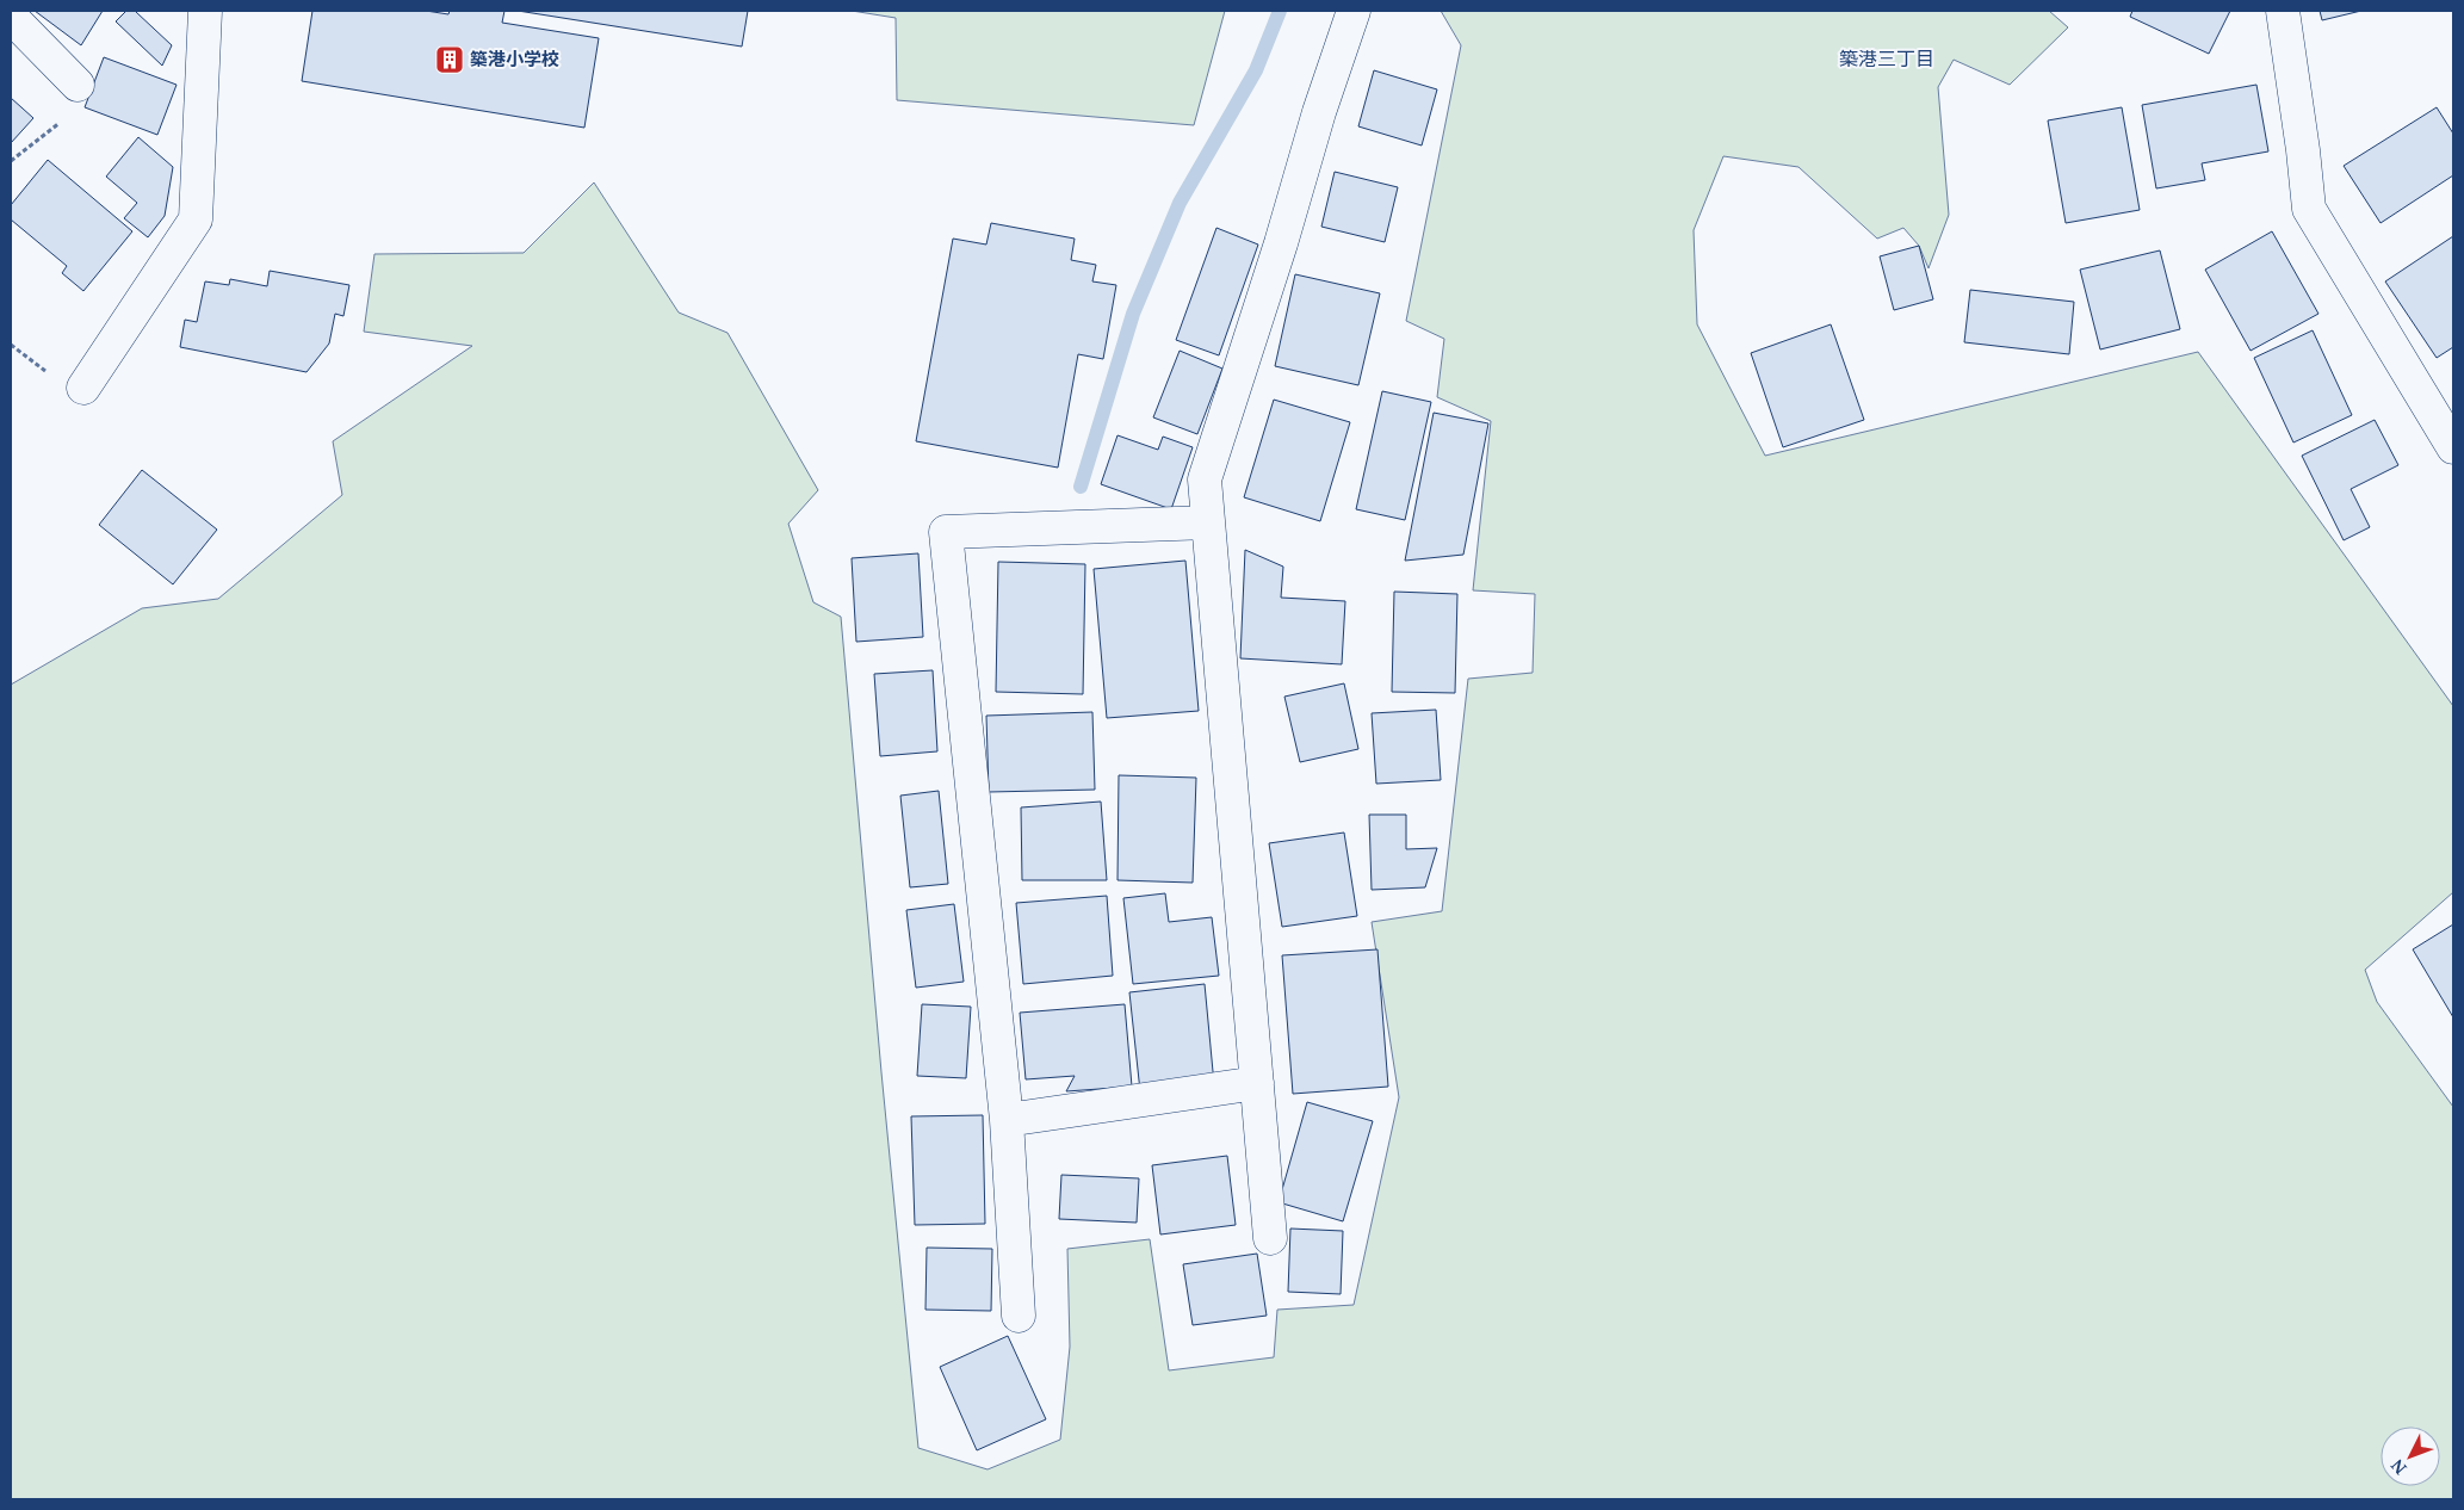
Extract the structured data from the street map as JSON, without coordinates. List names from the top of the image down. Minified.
{"districts":["築港三丁目"],"places":{"building":["築港小学校"]},"north":"bottom left"}
